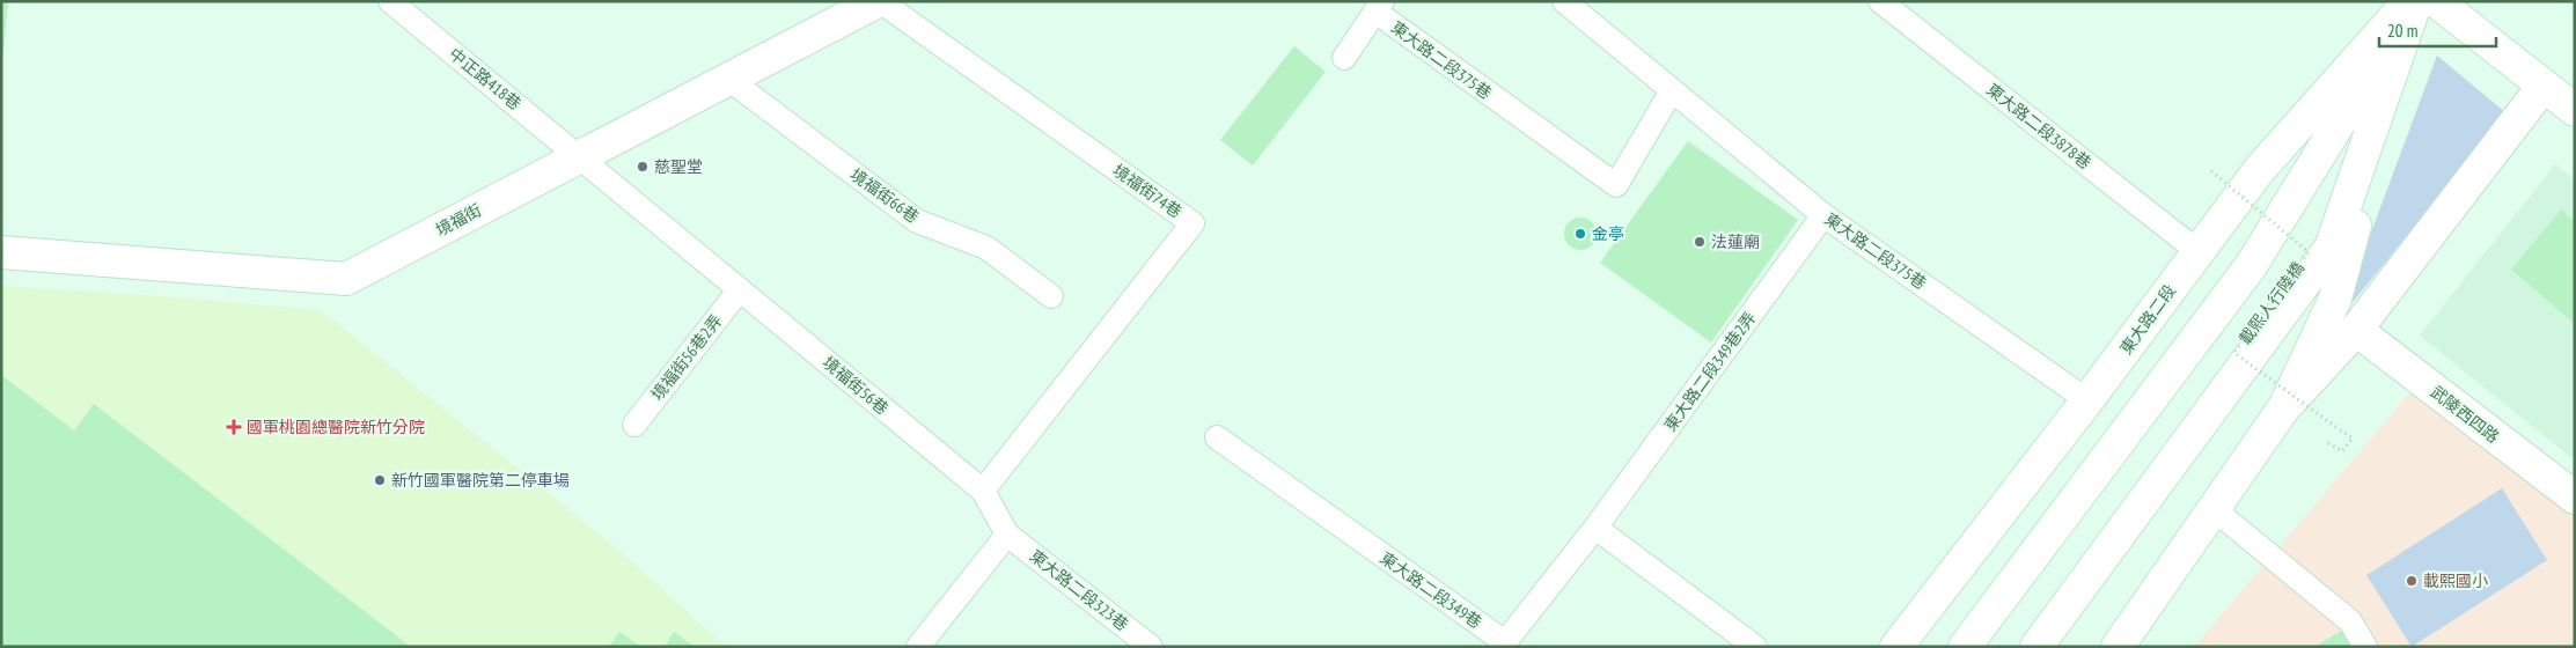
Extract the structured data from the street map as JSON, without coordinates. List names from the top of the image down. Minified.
{"streets":{"street":["境福街","東大路二段","武陵西四路"],"lane":["東大路二段375巷","中正路418巷","東大路二段3878巷","境福街74巷","境福街66巷","境福街56巷2弄","東大路二段349巷2弄","境福街56巷","東大路二段323巷","東大路二段349巷"],"path":["載熙人行陸橋"]},"crossings":[["東大路二段375巷","東大路二段"],["東大路二段375巷","東大路二段349巷2弄"],["中正路418巷","境福街"],["中正路418巷","境福街56巷"],["東大路二段3878巷","東大路二段"],["境福街74巷","境福街"],["境福街74巷","境福街56巷"],["境福街66巷","境福街"],["境福街","境福街56巷"],["境福街56巷2弄","境福街56巷"],["東大路二段349巷2弄","東大路二段349巷"],["境福街56巷","東大路二段323巷"]],"places":{"other":["慈聖堂","金亭","法蓮廟","新竹國軍醫院第二停車場","載熙國小"],"health":["國軍桃園總醫院新竹分院"]},"scale_bar":"20 m"}
